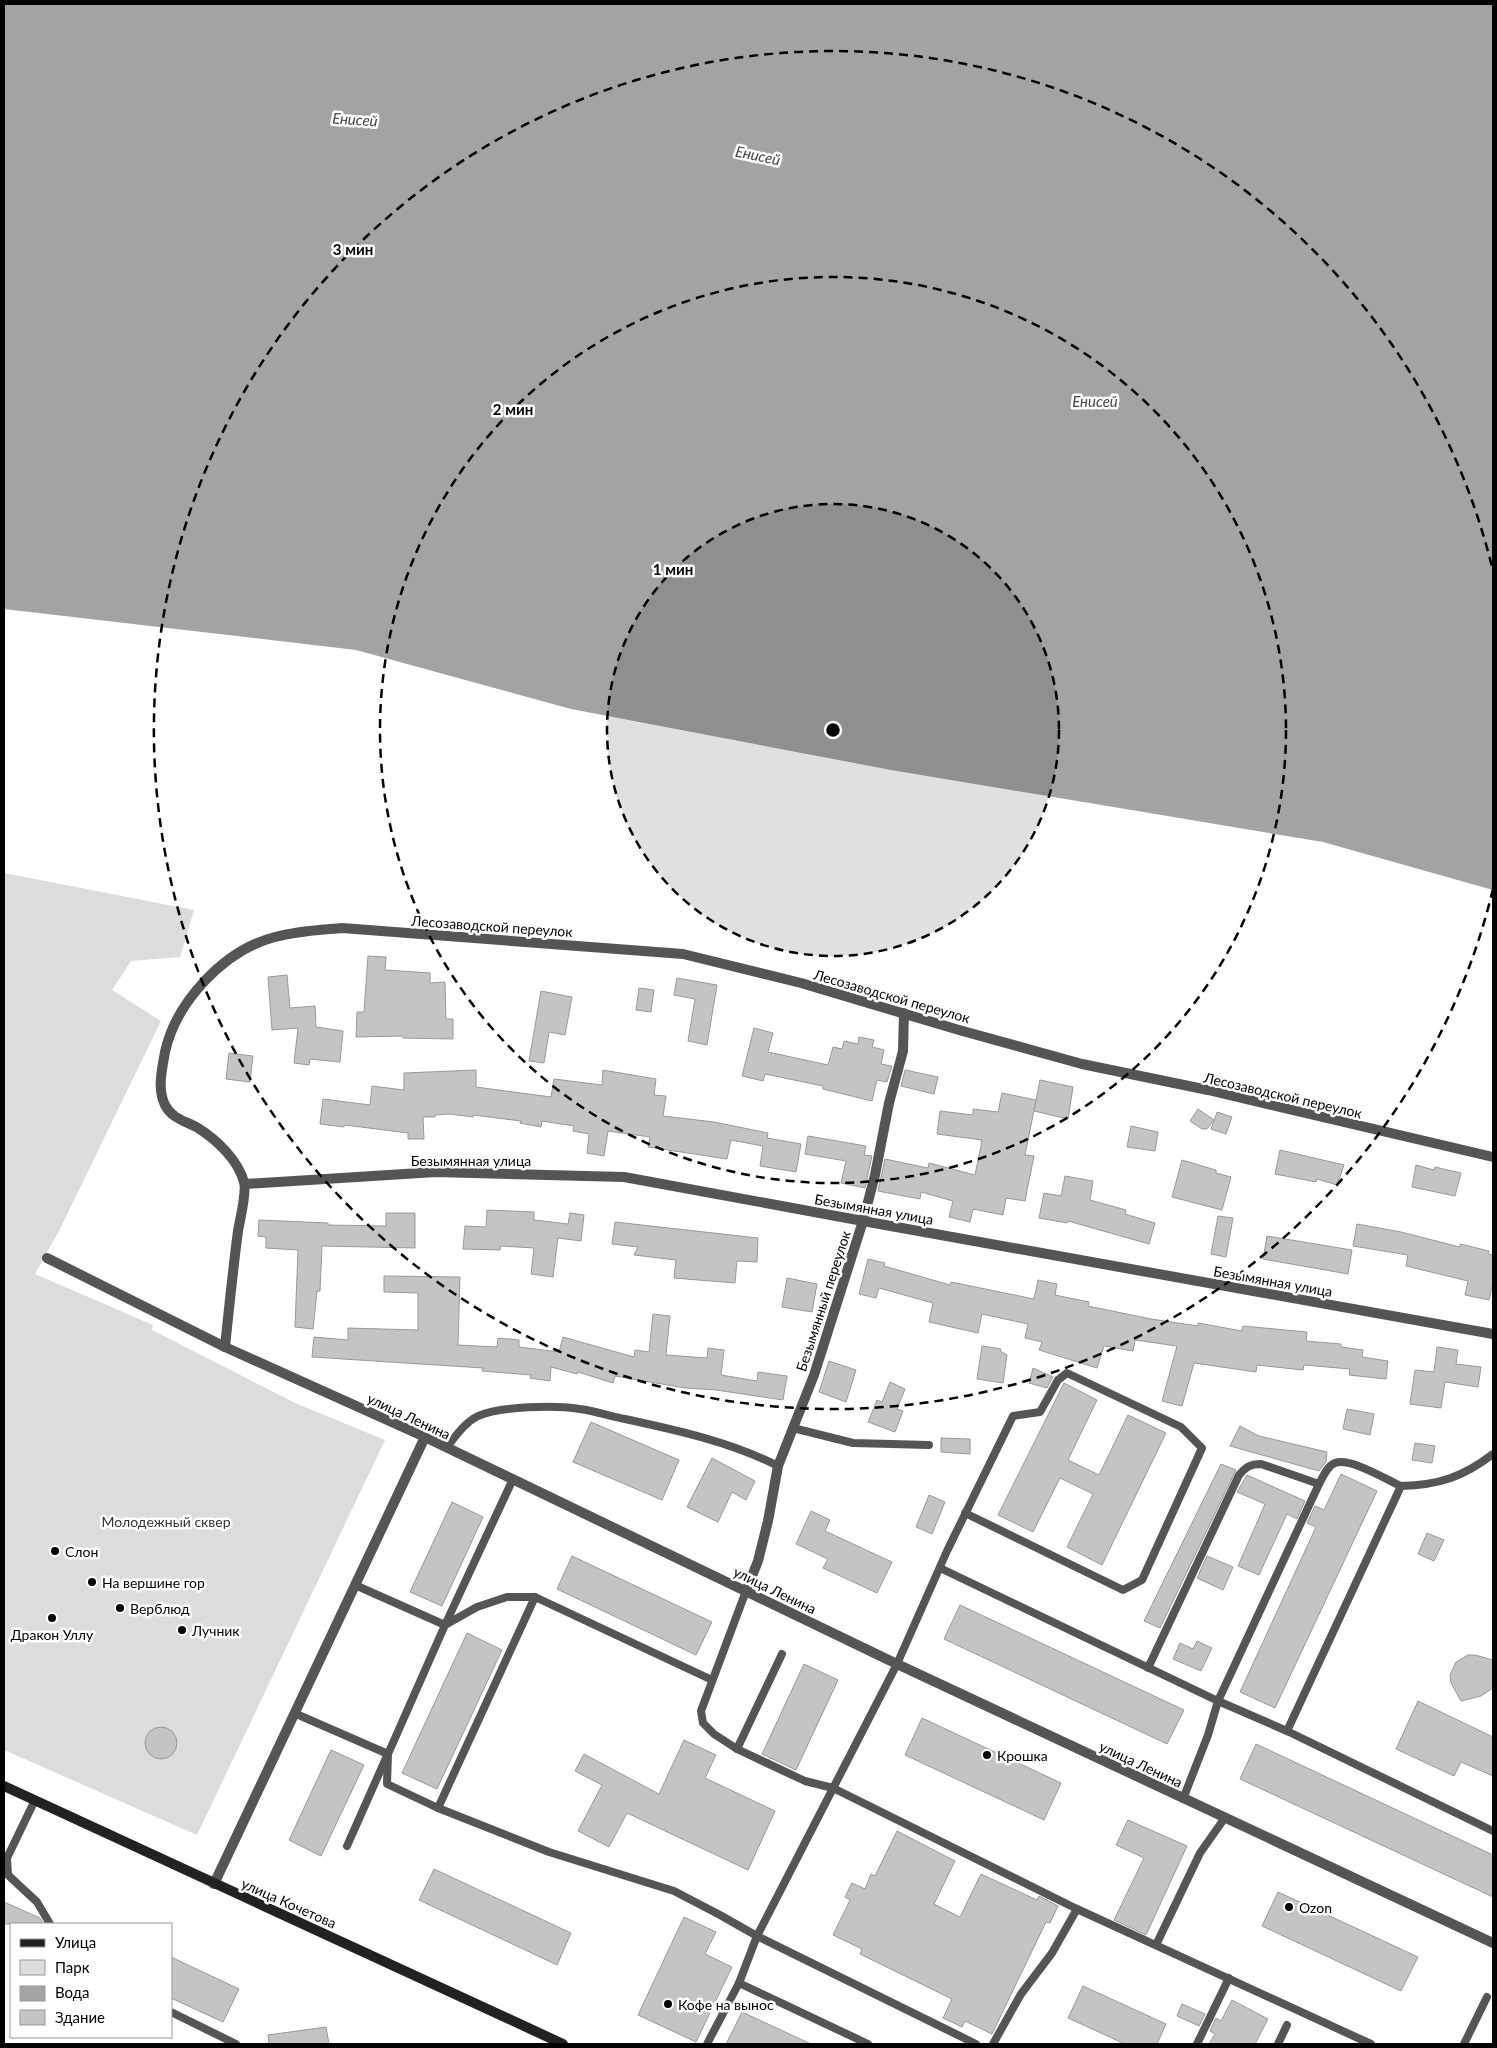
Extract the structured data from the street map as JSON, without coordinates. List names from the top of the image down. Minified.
{"streets":{"main road":["улица Кочетова"],"street":["Лесозаводской переулок","Безымянная улица","Безымянный переулок","улица Ленина"]},"crossings":[["Лесозаводской переулок","Безымянная улица"],["Лесозаводской переулок","Безымянный переулок"],["Безымянная улица","Безымянный переулок"],["Безымянный переулок","улица Ленина"]],"water":["Енисей"],"parks":["Молодежный сквер"],"places":["Слон","На вершине гор","Верблюд","Дракон Уллу","Лучник","Крошка","Ozon","Кофе на вынос"],"legend":["Улица","Парк","Вода","Здание"],"rings":["3 мин","2 мин","1 мин"]}
